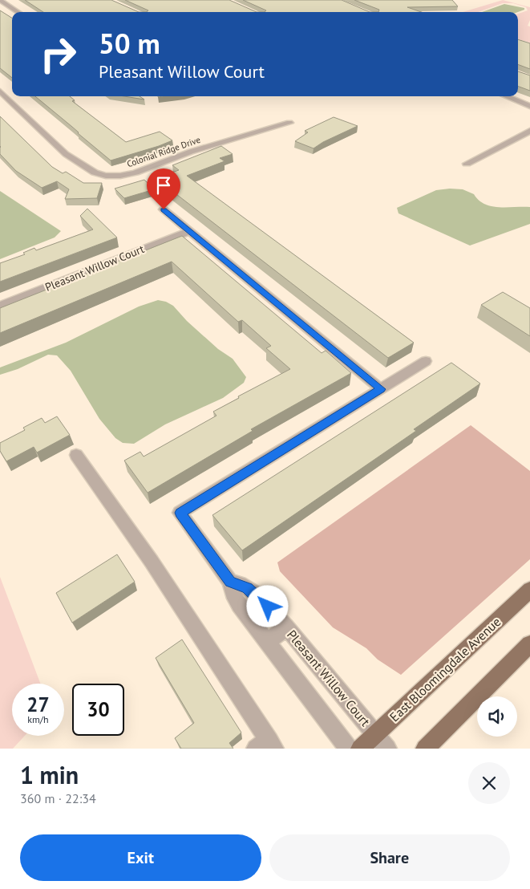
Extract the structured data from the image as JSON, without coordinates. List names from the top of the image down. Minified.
{"streets":{"main road":["East Bloomingdale Avenue"],"street":["Colonial Ridge Drive","Pleasant Willow Court"]},"crossings":[["Pleasant Willow Court","East Bloomingdale Avenue"]],"page":{"turn":["50 m","Pleasant Willow Court"],"speed":"27 km/h","limit":"30","heading":["1 min","360 m · 22:34"],"buttons":["Exit","Share"]}}
